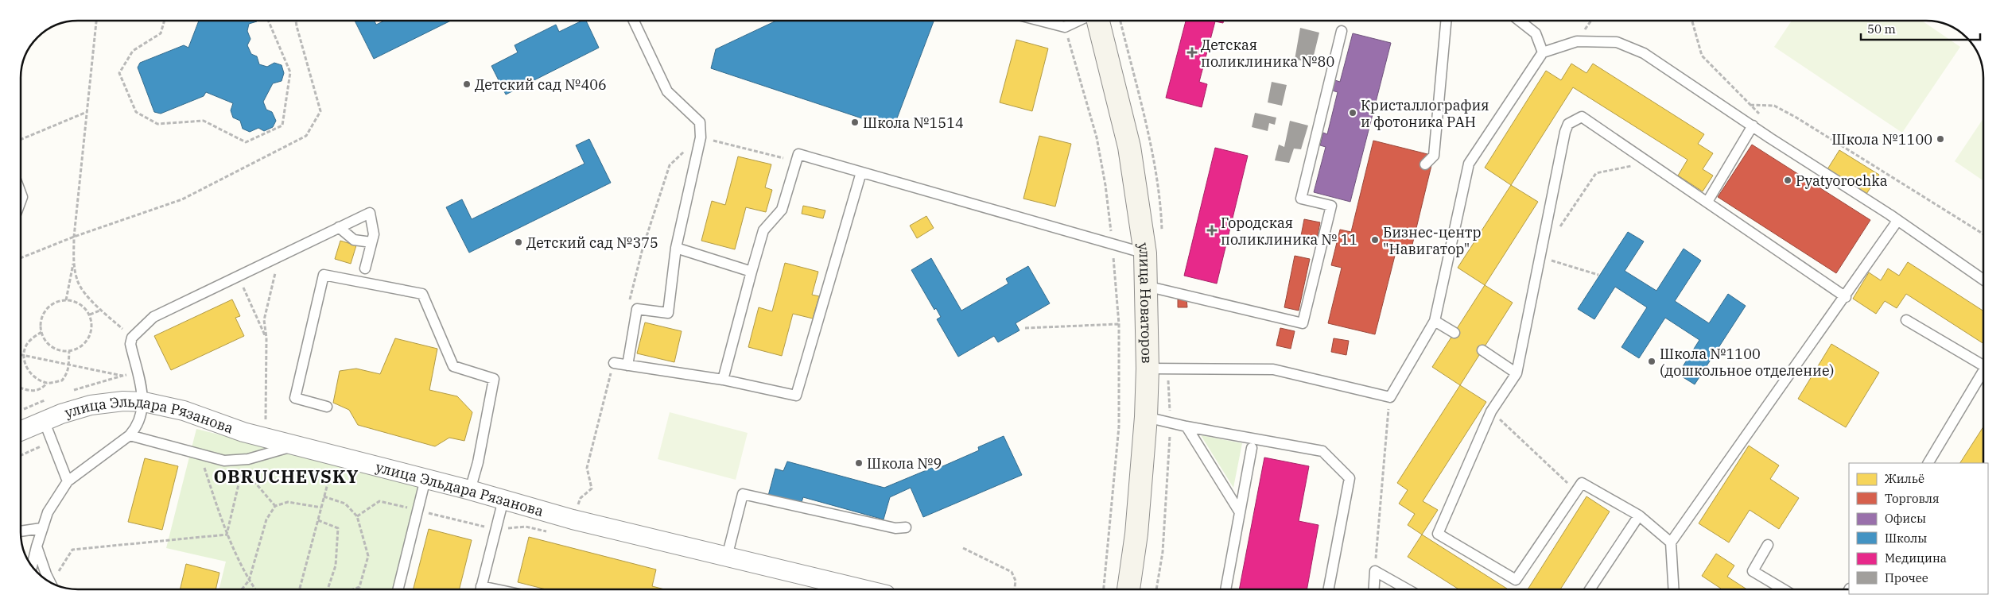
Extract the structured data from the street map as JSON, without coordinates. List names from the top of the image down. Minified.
{"streets":{"street":["улица Новаторов","улица Эльдара Рязанова"]},"districts":["OBRUCHEVSKY"],"places":{"health":["Детская поликлиника №80","Городская поликлиника № 11"],"other":["Детский сад №406","Кристаллография и фотоника РАН","Школа №1514","Школа №1100","Pyatyorochka","Бизнеc-центр \"Навигатор\"","Детский сад №375","Школа №1100 (дошкольное отделение)","Школа №9"]},"legend":["Жильё","Торговля","Офисы","Школы","Медицина","Прочее"],"scale_bar":"50 m"}
